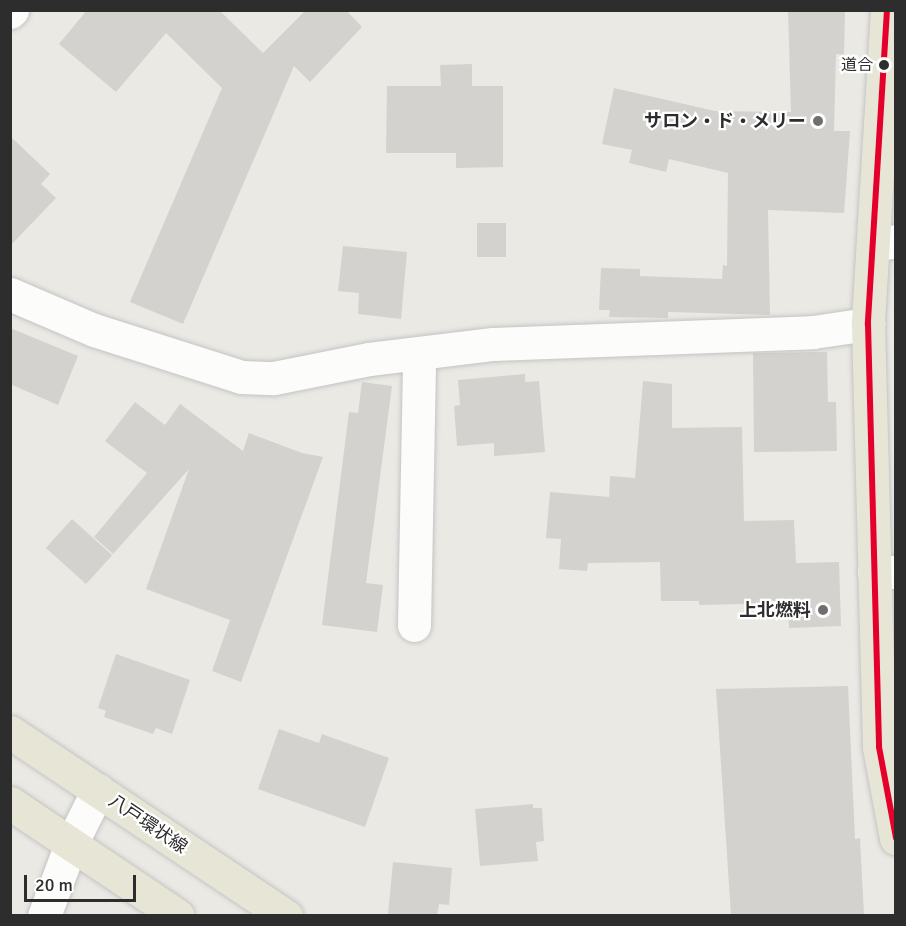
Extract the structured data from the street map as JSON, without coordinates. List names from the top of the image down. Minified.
{"streets":{"main road":["八戸環状線"]},"places":["道合","サロン・ド・メリー","上北燃料"],"scale_bar":"20 m"}
